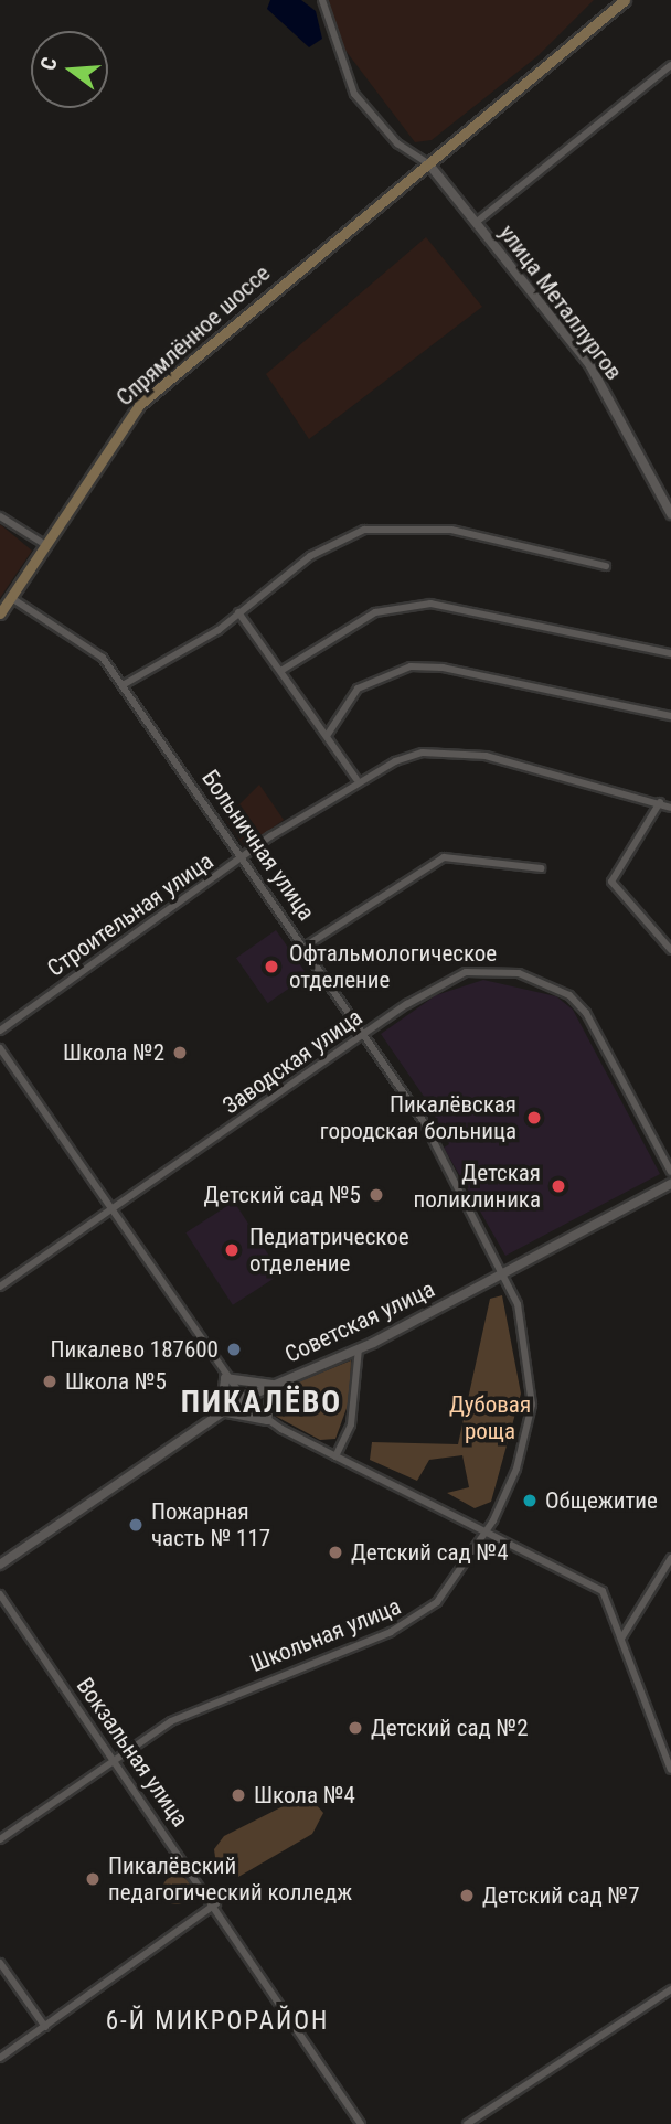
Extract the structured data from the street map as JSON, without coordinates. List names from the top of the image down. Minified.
{"streets":{"main road":["Спрямлённое шоссе"],"street":["улица Металлургов","Больничная улица","Строительная улица","Заводская улица","Советская улица","Школьная улица","Вокзальная улица"]},"crossings":[["улица Металлургов","Спрямлённое шоссе"],["Спрямлённое шоссе","Больничная улица"],["Больничная улица","Строительная улица"],["Больничная улица","Заводская улица"],["Больничная улица","Советская улица"],["Больничная улица","Школьная улица"],["Советская улица","Школьная улица"],["Школьная улица","Вокзальная улица"]],"districts":["ПИКАЛЁВО","6-Й МИКРОРАЙОН"],"parks":["Дубовая роща"],"places":["Офтальмологическое отделение","Школа №2","Пикалёвская городская больница","Детская поликлиника","Детский сад №5","Педиатрическое отделение","Пикалево 187600","Школа №5","Общежитие","Пожарная часть № 117","Детский сад №4","Детский сад №2","Школа №4","Пикалёвский педагогический колледж","Детский сад №7"],"north":"left"}
